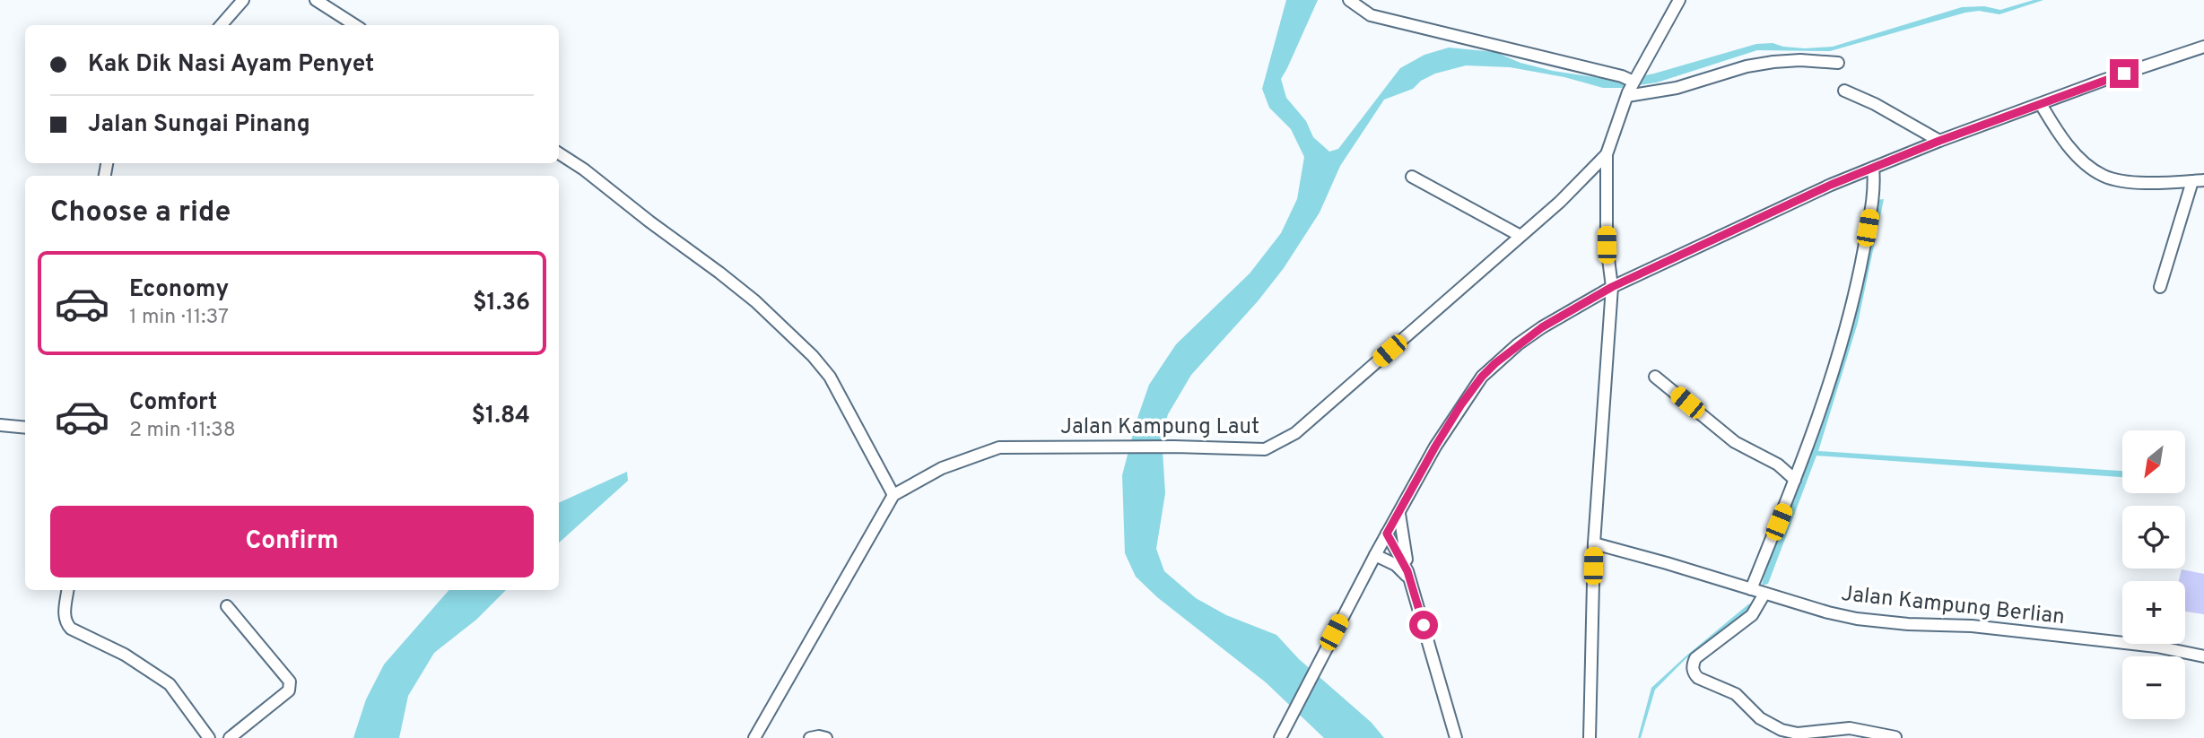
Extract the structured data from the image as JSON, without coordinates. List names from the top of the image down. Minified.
{"streets":{"street":["Jalan Kampung Laut","Jalan Kampung Berlian"]},"north":"bottom left","page":{"banner":["Kak Dik Nasi Ayam Penyet","Jalan Sungai Pinang"],"heading":"Choose a ride","list":[{"name":"Economy","note":"1 min · 11:37","value":"$1.36"},{"name":"Comfort","note":"2 min · 11:38","value":"$1.84"}],"map_buttons":["+","−"],"buttons":"Confirm"}}
